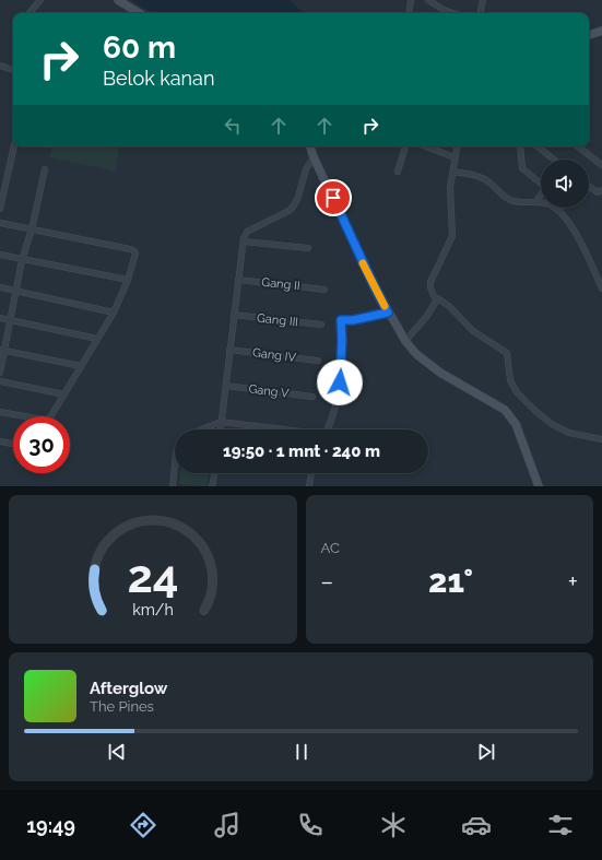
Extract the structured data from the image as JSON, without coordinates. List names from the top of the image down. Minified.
{"streets":{"street":["Gang II","Gang III","Gang IV","Gang V"]},"page":{"turn":["60 m","Belok kanan"],"limit":"30","trip":"19:50 · 1 mnt · 240 m","tile":"AC","heat":["−","21°","+"],"song":["Afterglow","The Pines"],"tabs":"19:49","gauge":["24","km/h"]}}
